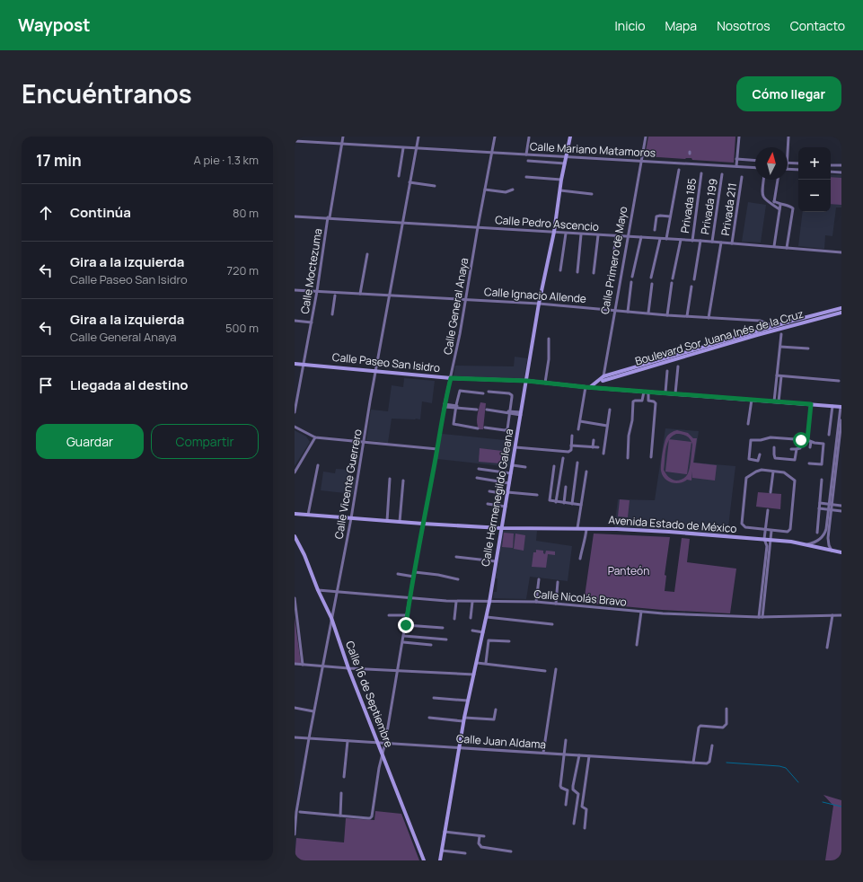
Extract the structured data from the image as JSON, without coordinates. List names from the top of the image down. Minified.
{"streets":{"main road":["Calle Primero de Mayo","Boulevard Sor Juana Inés de la Cruz","Calle Paseo San Isidro","Calle Hermenegildo Galeana","Avenida Estado de México","Calle 16 de Septiembre"],"street":["Calle Mariano Matamoros","Privada 185","Privada 199","Privada 211","Calle Pedro Ascencio","Calle Moctezuma","Calle Ignacio Allende","Calle General Anaya","Calle Vicente Guerrero","Calle Nicolás Bravo","Calle Juan Aldama"]},"crossings":[["Calle Mariano Matamoros","Calle Primero de Mayo"],["Calle Mariano Matamoros","Calle Moctezuma"],["Calle Mariano Matamoros","Calle General Anaya"],["Calle Mariano Matamoros","Calle Vicente Guerrero"],["Calle Mariano Matamoros","Calle Hermenegildo Galeana"],["Privada 185","Calle Pedro Ascencio"],["Privada 199","Calle Pedro Ascencio"],["Privada 211","Calle Pedro Ascencio"],["Calle Pedro Ascencio","Calle Primero de Mayo"],["Calle Pedro Ascencio","Calle Moctezuma"],["Calle Pedro Ascencio","Calle General Anaya"],["Calle Pedro Ascencio","Calle Vicente Guerrero"],["Calle Pedro Ascencio","Calle Hermenegildo Galeana"],["Calle Primero de Mayo","Calle Ignacio Allende"],["Calle Primero de Mayo","Boulevard Sor Juana Inés de la Cruz"],["Calle Primero de Mayo","Calle Paseo San Isidro"],["Calle Moctezuma","Calle Ignacio Allende"],["Calle Moctezuma","Calle Paseo San Isidro"],["Calle Ignacio Allende","Calle General Anaya"],["Calle Ignacio Allende","Boulevard Sor Juana Inés de la Cruz"],["Calle Ignacio Allende","Calle Vicente Guerrero"],["Calle Ignacio Allende","Calle Hermenegildo Galeana"],["Calle General Anaya","Calle Paseo San Isidro"],["Calle General Anaya","Calle Nicolás Bravo"],["Calle General Anaya","Calle 16 de Septiembre"],["Calle General Anaya","Calle Juan Aldama"],["Calle Paseo San Isidro","Calle Vicente Guerrero"],["Calle Paseo San Isidro","Calle Hermenegildo Galeana"],["Calle Vicente Guerrero","Calle Nicolás Bravo"],["Calle Vicente Guerrero","Calle 16 de Septiembre"],["Calle Vicente Guerrero","Calle Juan Aldama"],["Calle Hermenegildo Galeana","Avenida Estado de México"],["Calle Hermenegildo Galeana","Calle Nicolás Bravo"],["Calle Hermenegildo Galeana","Calle Juan Aldama"],["Calle Nicolás Bravo","Calle 16 de Septiembre"],["Calle 16 de Septiembre","Calle Juan Aldama"]],"parks":["Panteón"],"north":"top","page":{"header":"Waypost","nav":["Inicio","Mapa","Nosotros","Contacto"],"title":"Encuéntranos","buttons":["Cómo llegar",["Guardar","Compartir"]],"heading":["17 min","A pie · 1.3 km"],"map_buttons":["+","−"],"list":[["Continúa","80 m"],["Gira a la izquierda","Calle Paseo San Isidro","720 m"],["Gira a la izquierda","Calle General Anaya","500 m"],"Llegada al destino"]}}
